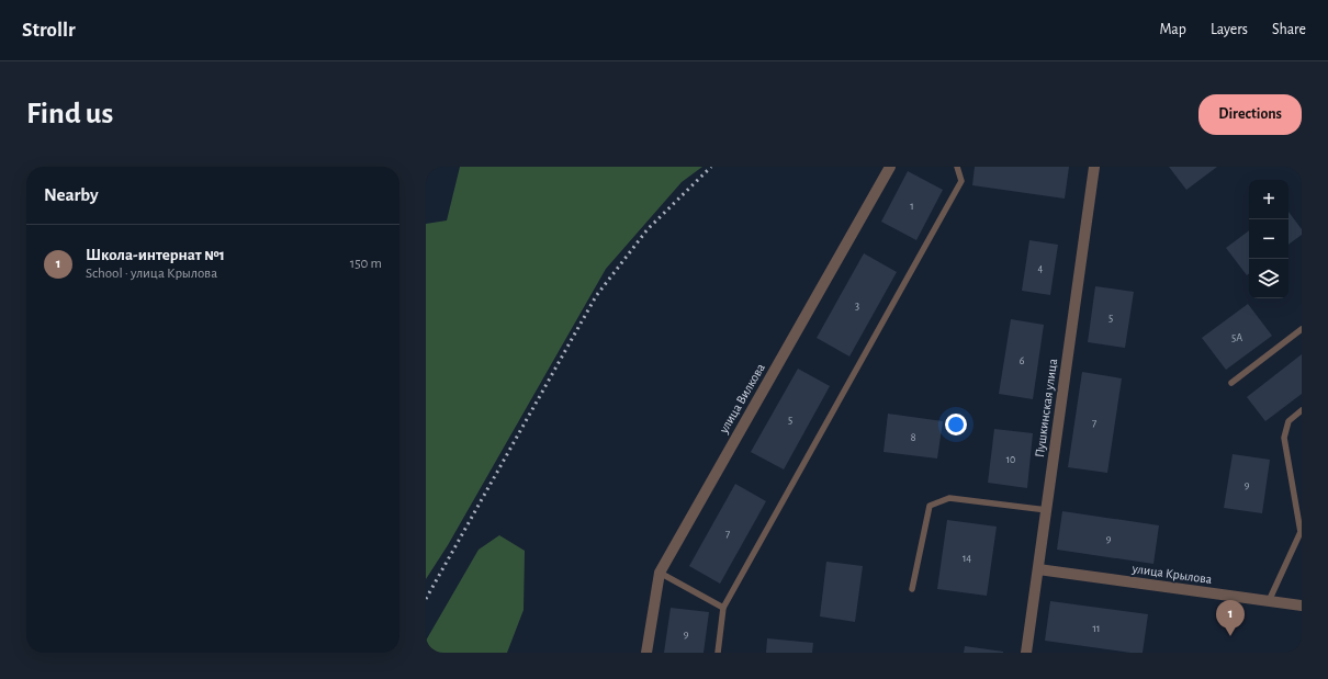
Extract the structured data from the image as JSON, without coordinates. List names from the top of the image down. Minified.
{"streets":{"street":["улица Вилкова","Пушкинская улица","улица Крылова"]},"crossings":[["Пушкинская улица","улица Крылова"]],"house_numbers":["1","4","3","5","5А","6","5","7","8","10","9","7","9","14","11","9"],"page":{"header":"Strollr","nav":["Map","Layers","Share"],"buttons":"Directions","title":"Find us","heading":"Nearby","map_buttons":["+","−"],"list":[{"mark":"1","name":"Школа-интернат №1","note":"School · улица Крылова","value":"150 m"}],"pins":"1"}}
